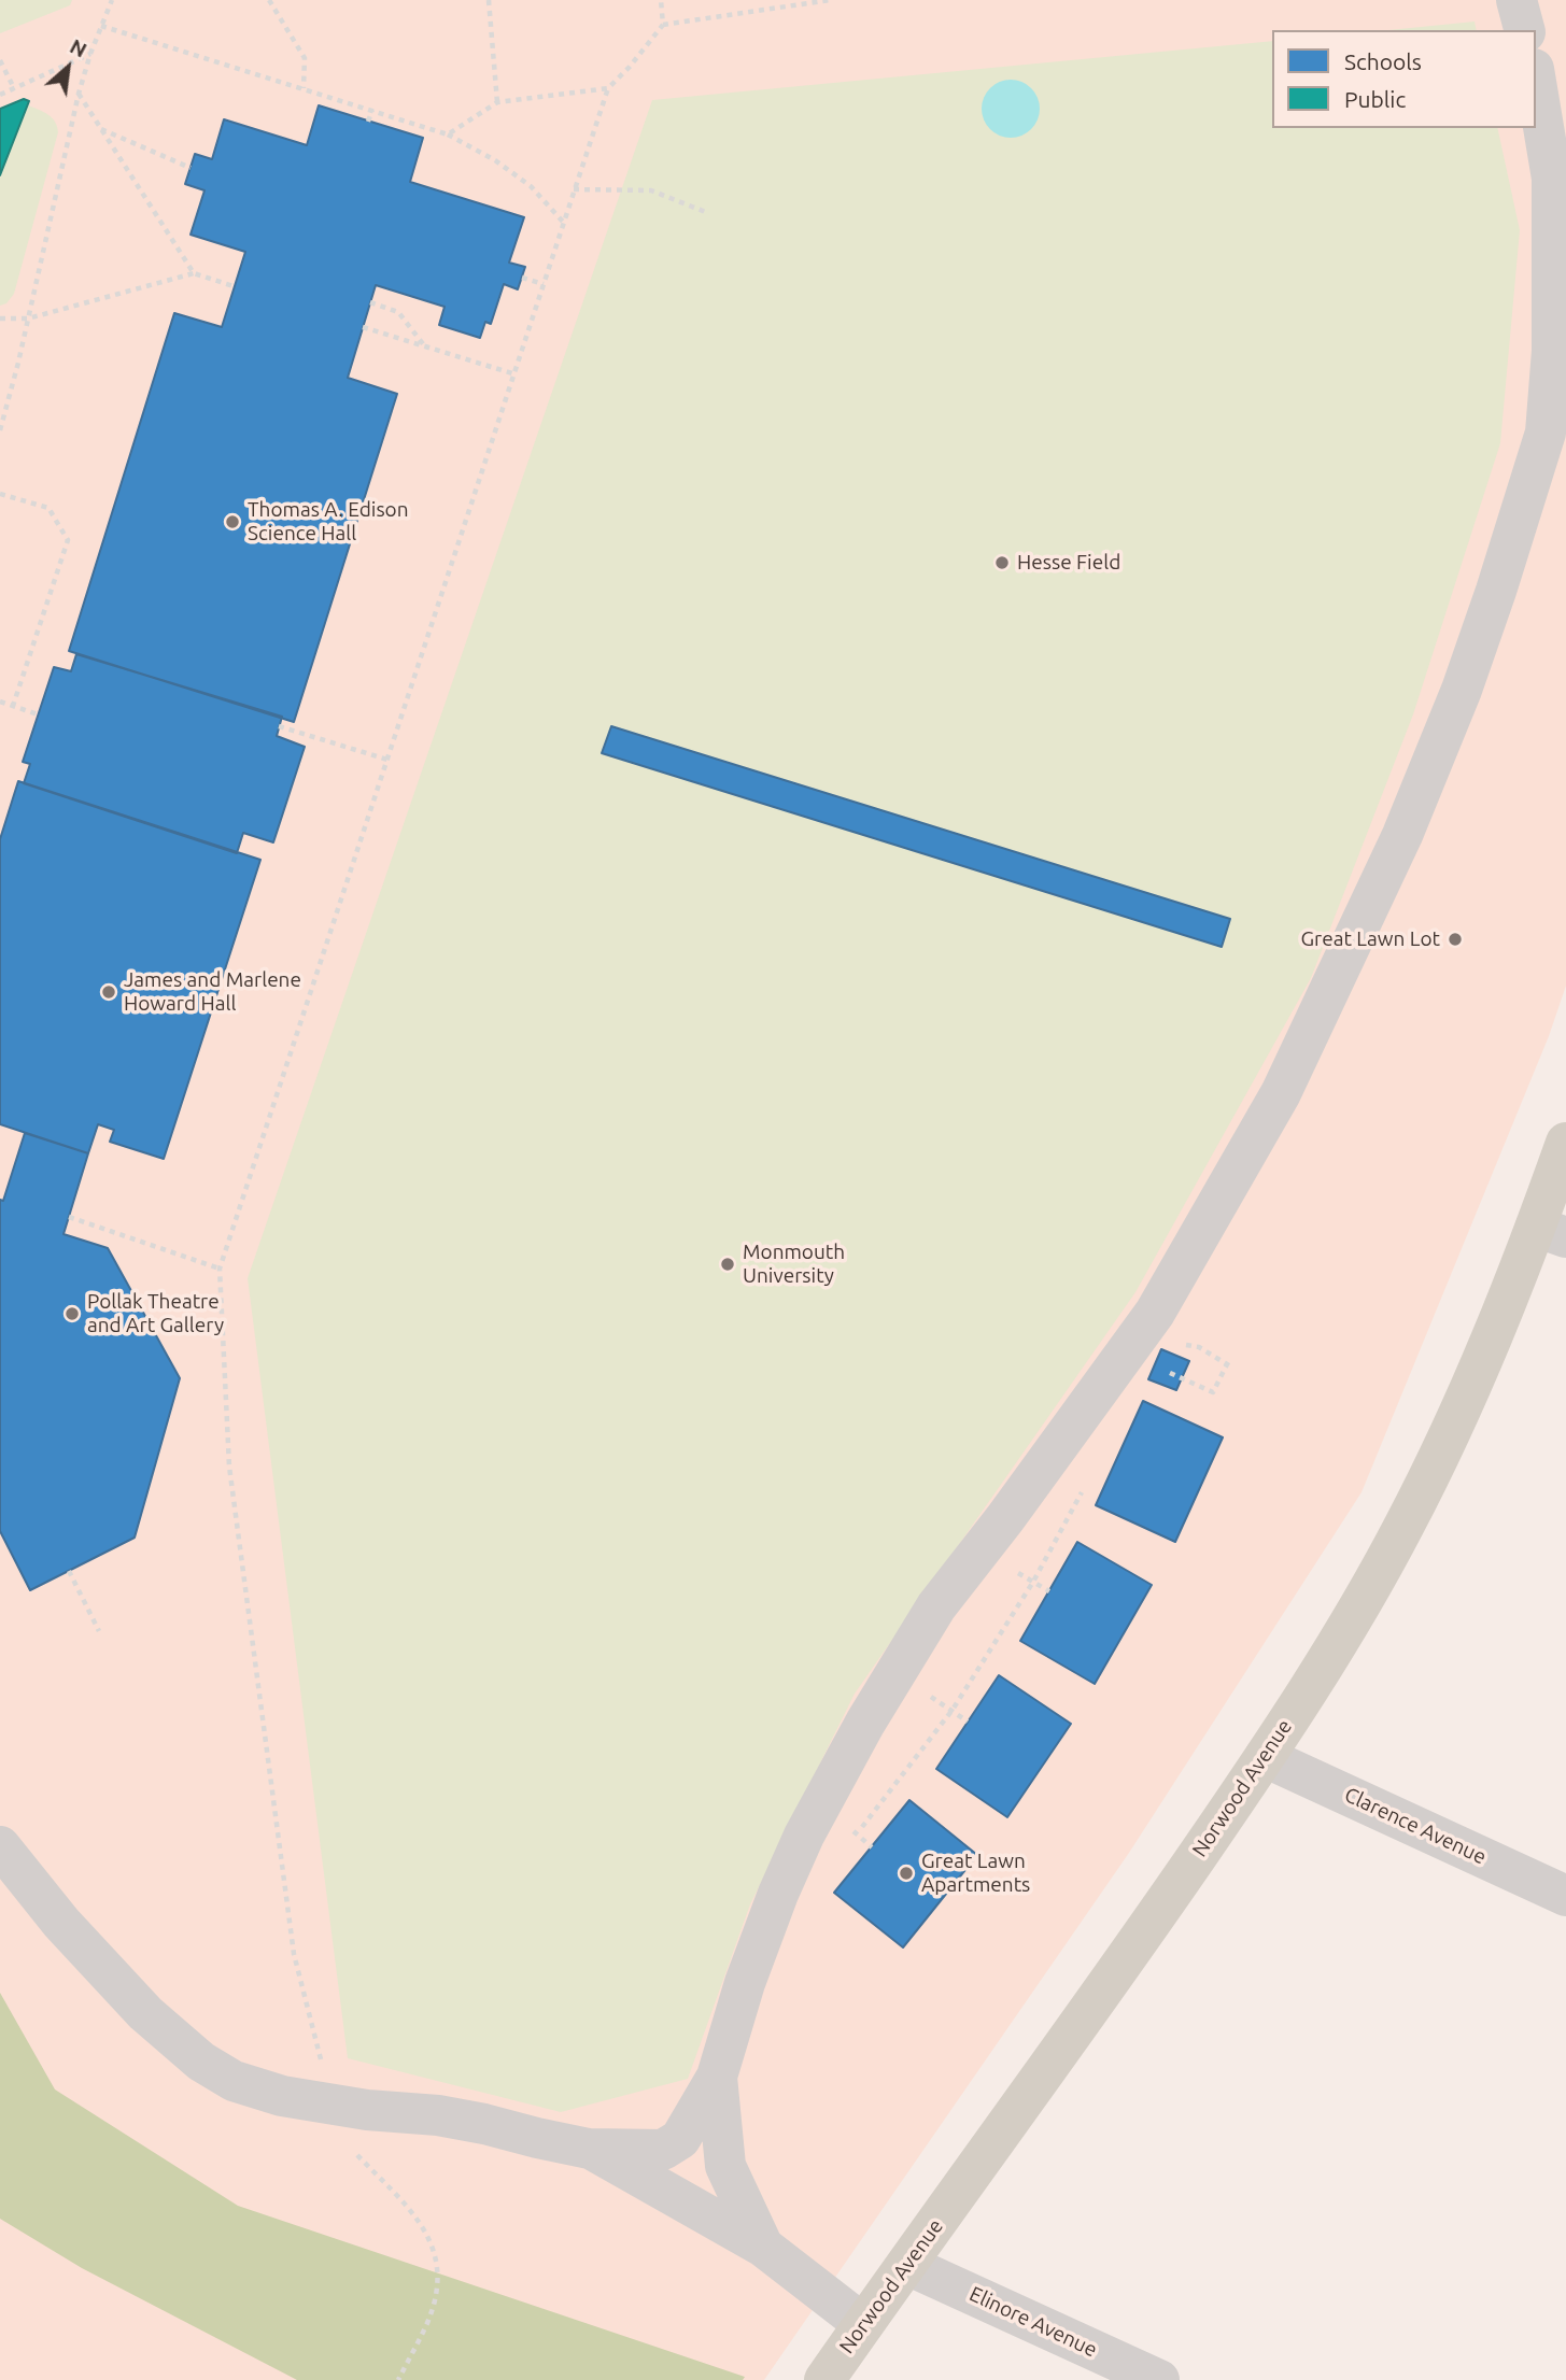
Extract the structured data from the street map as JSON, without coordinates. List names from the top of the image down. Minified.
{"streets":{"main road":["Norwood Avenue"],"street":["Clarence Avenue","Elinore Avenue"]},"crossings":[["Norwood Avenue","Clarence Avenue"],["Norwood Avenue","Elinore Avenue"]],"places":["Thomas A. Edison Science Hall","Hesse Field","Great Lawn Lot","James and Marlene Howard Hall","Monmouth University","Pollak Theatre and Art Gallery","Great Lawn Apartments"],"legend":["Schools","Public"],"north":"top right"}
